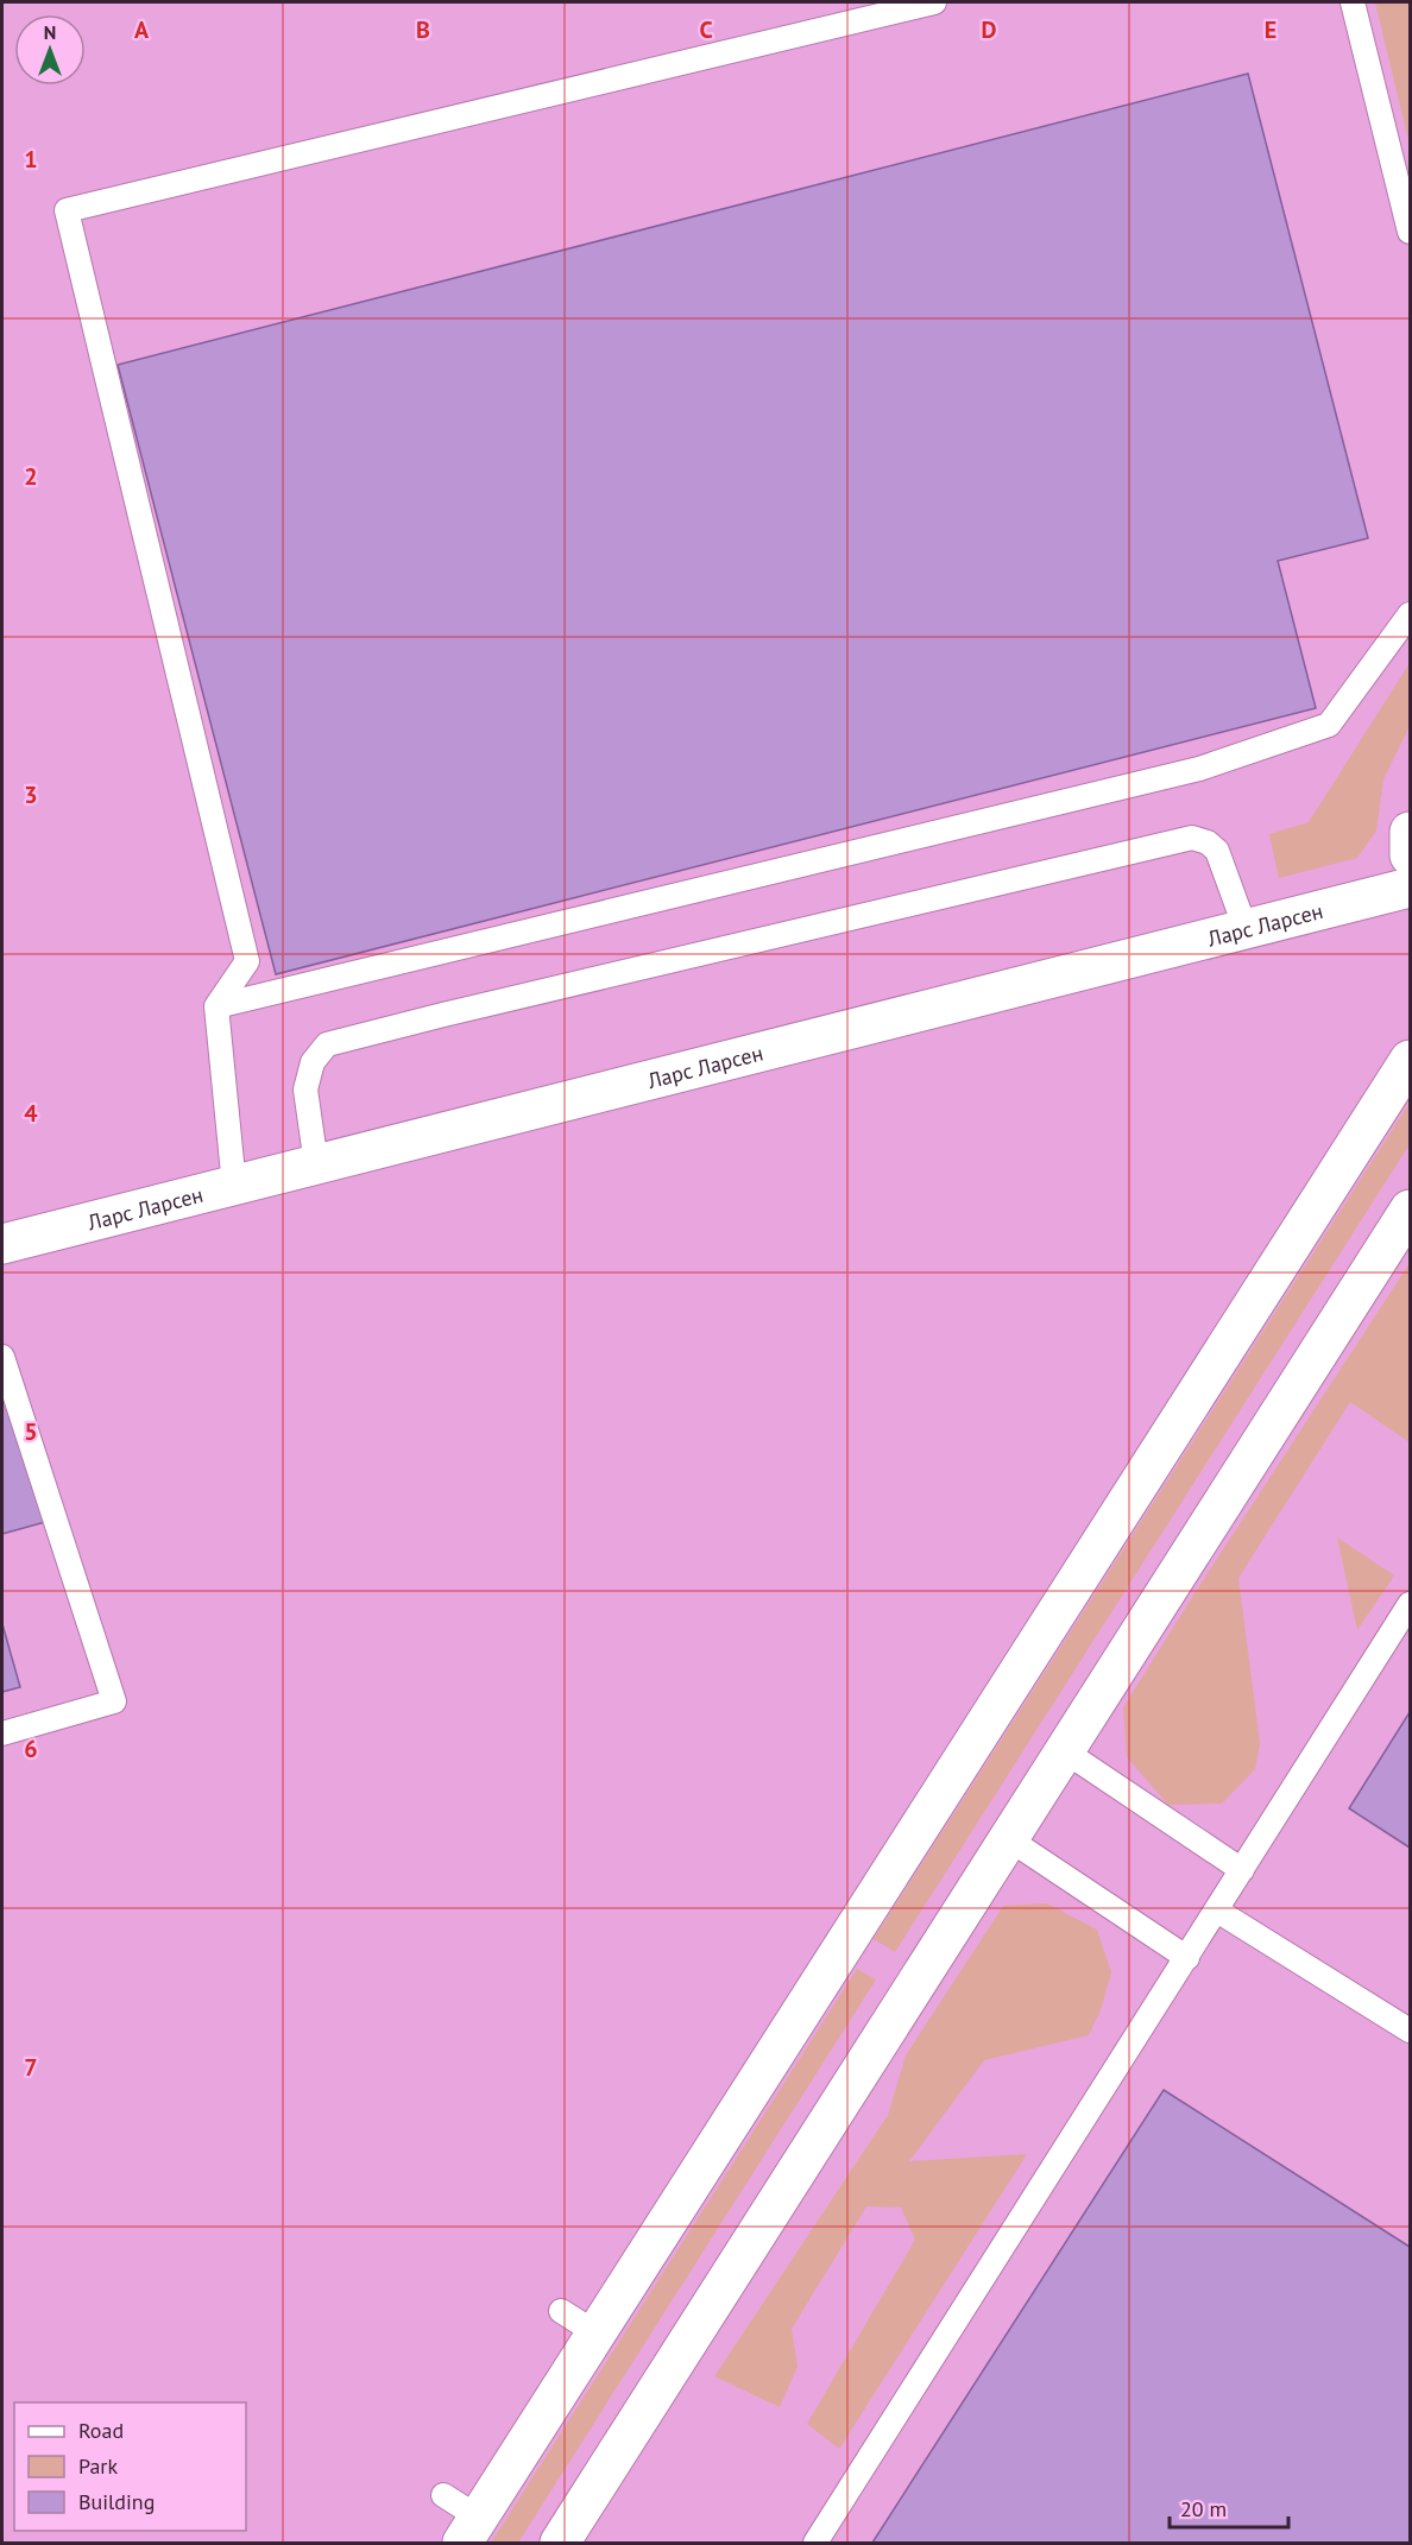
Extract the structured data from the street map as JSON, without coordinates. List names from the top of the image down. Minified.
{"streets":{"street":["Ларс Ларсен"]},"legend":["Road","Park","Building"],"scale_bar":"20 m","north":"top","grid":{"columns":["A","B","C","D","E"],"rows":["1","2","3","4","5","6","7"]}}
